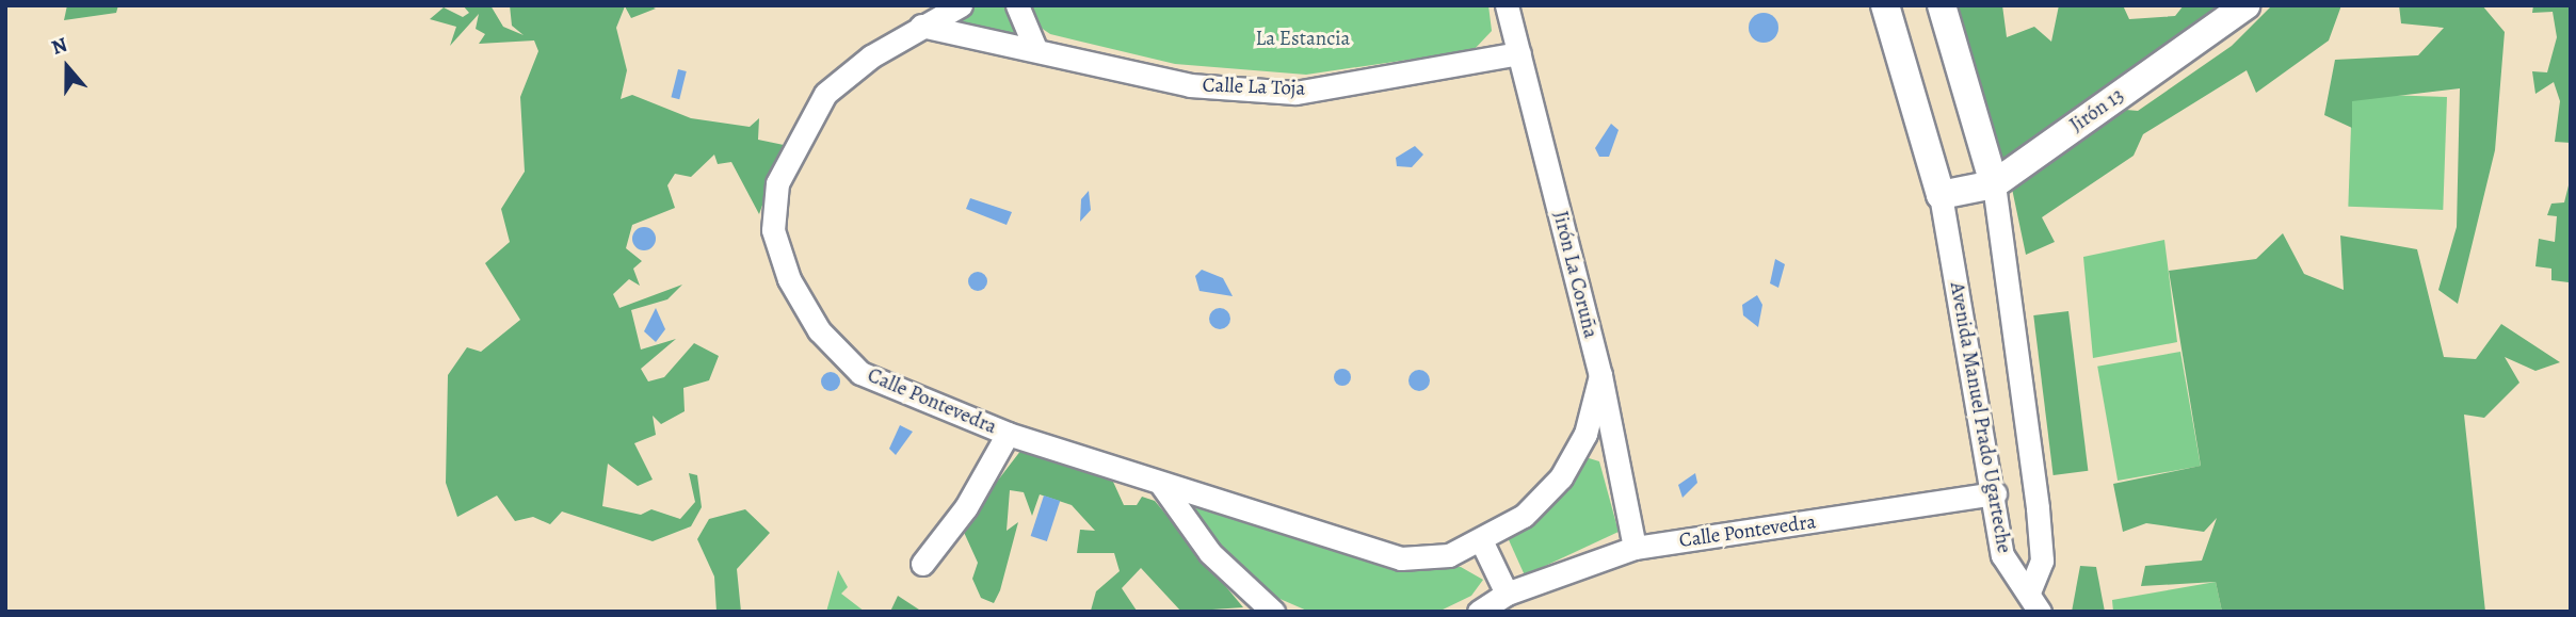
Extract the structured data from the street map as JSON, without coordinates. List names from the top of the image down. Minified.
{"streets":{"street":["Calle La Toja","Jirón 13","Jirón La Coruña","Calle Pontevedra","Avenida Manuel Prado Ugarteche"]},"crossings":[["Calle La Toja","Jirón La Coruña"],["Calle La Toja","Calle Pontevedra"],["Jirón 13","Avenida Manuel Prado Ugarteche"],["Jirón La Coruña","Calle Pontevedra"],["Calle Pontevedra","Avenida Manuel Prado Ugarteche"]],"parks":["La Estancia"],"north":"top"}
